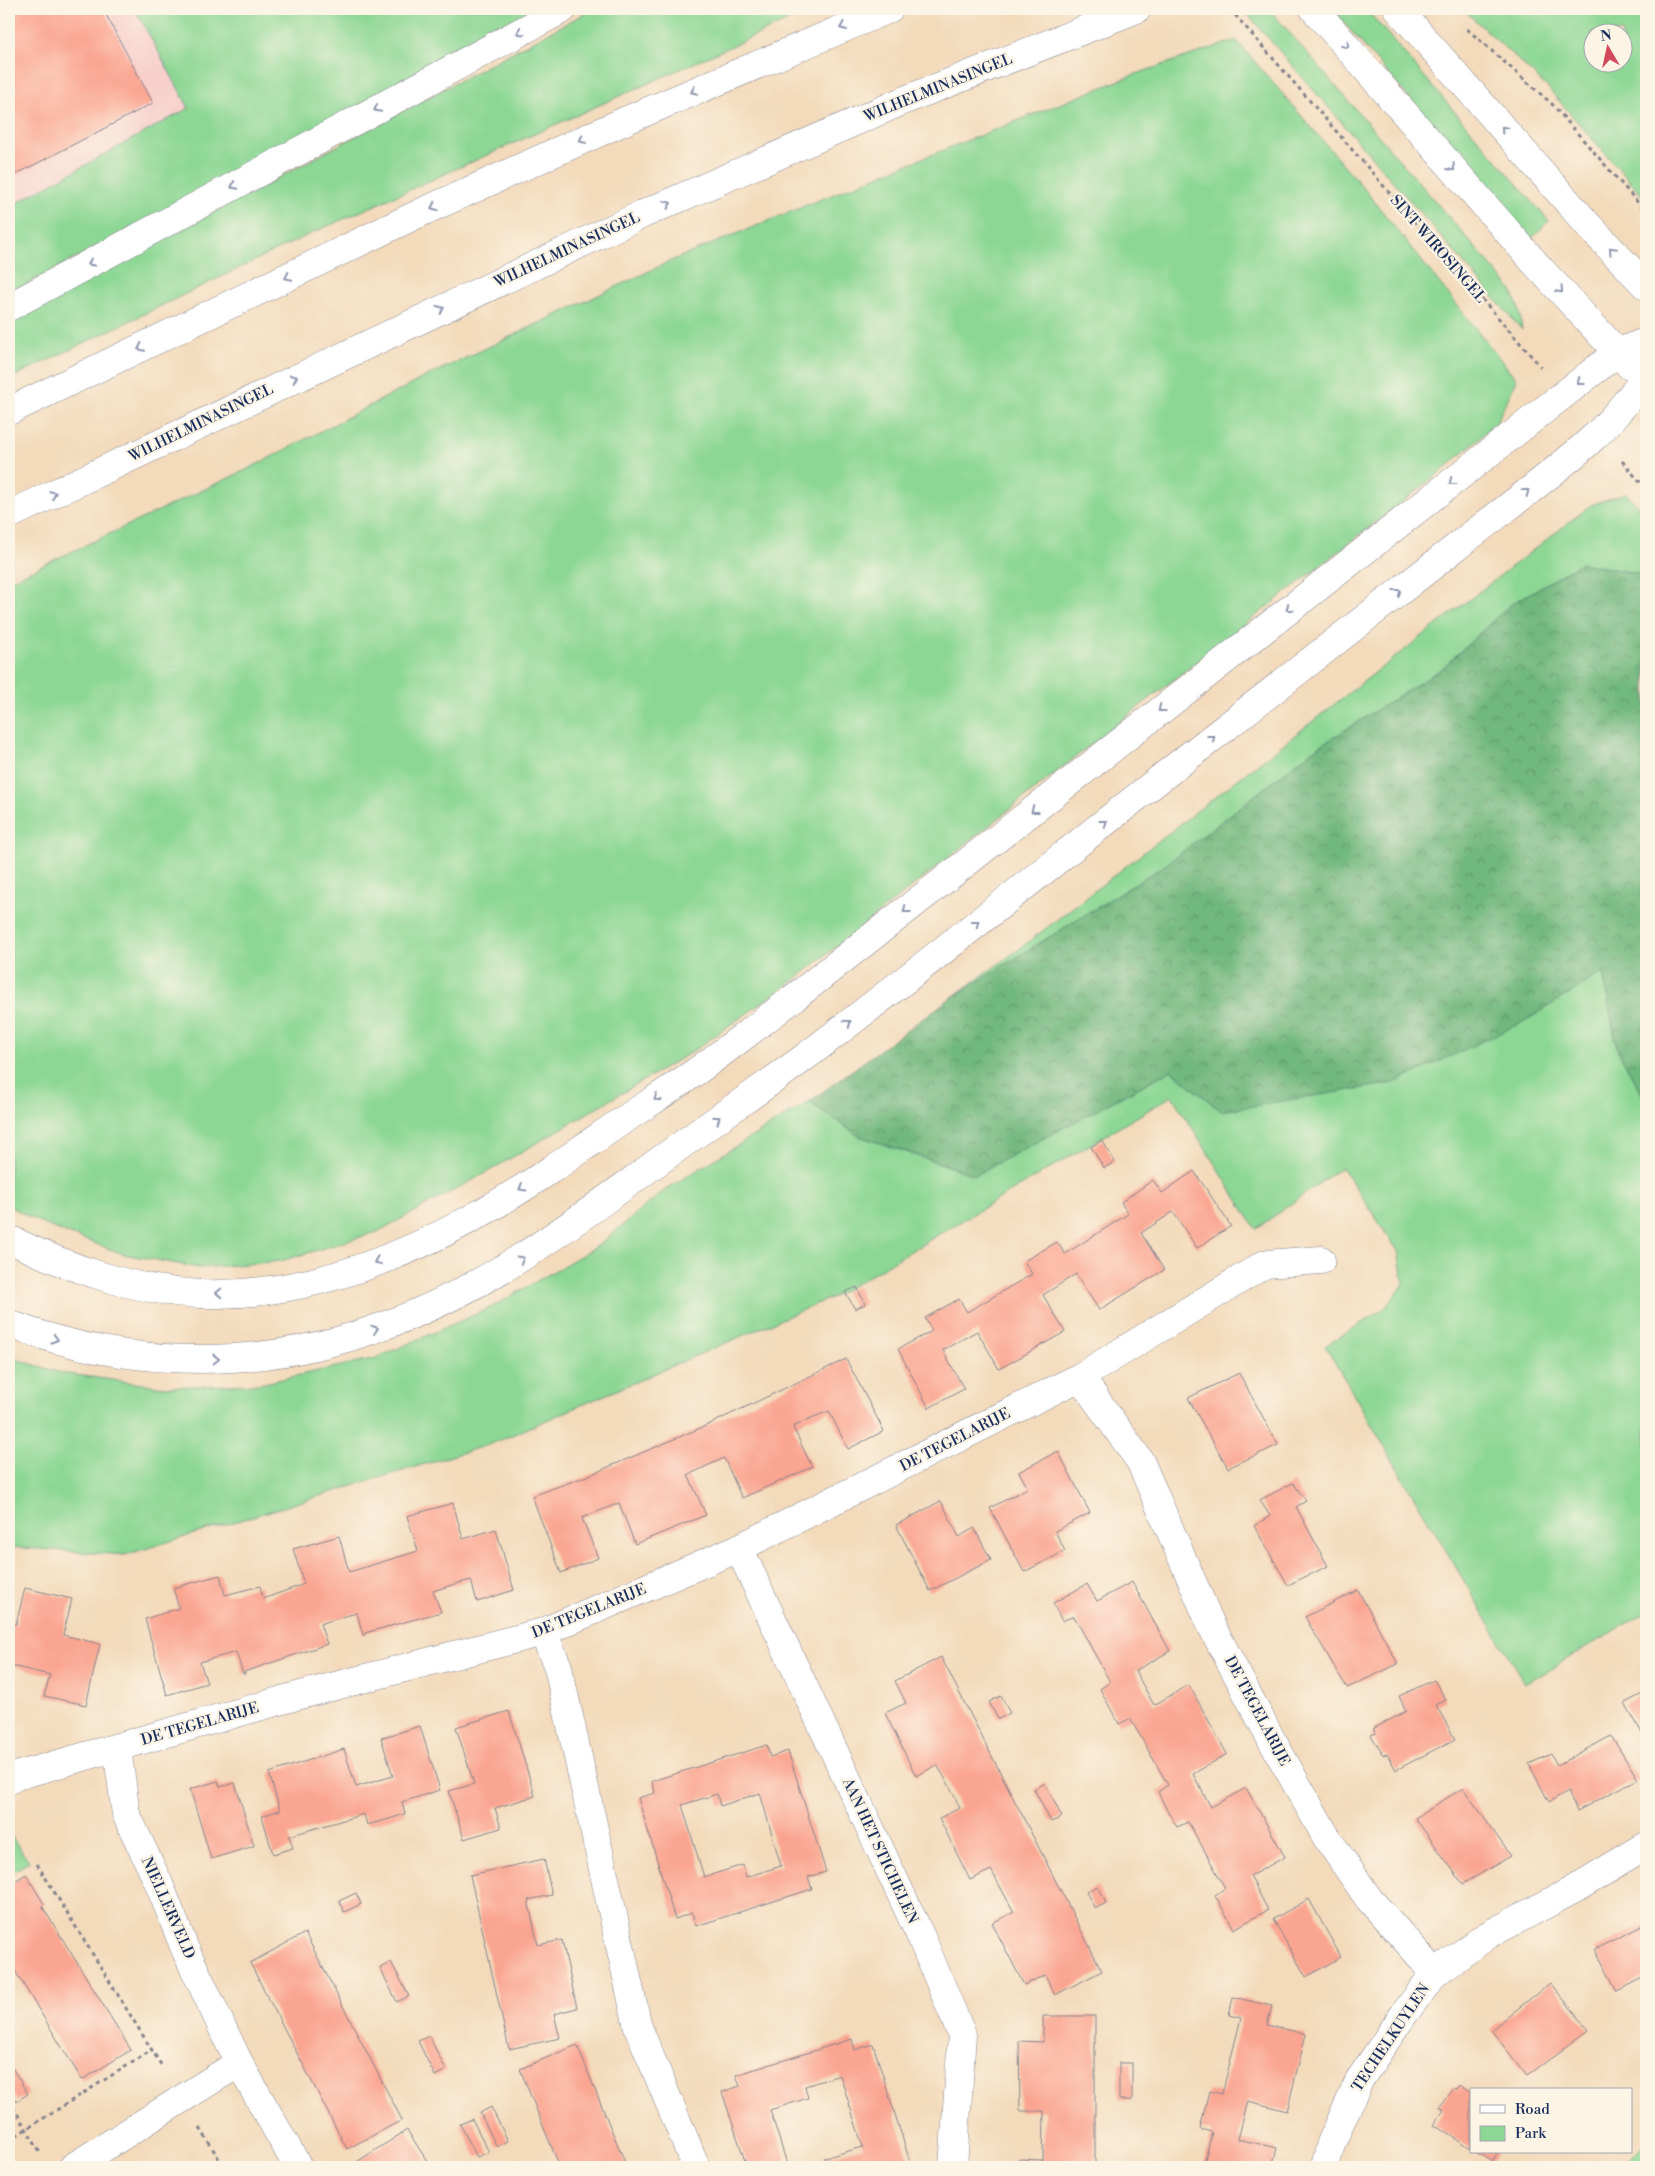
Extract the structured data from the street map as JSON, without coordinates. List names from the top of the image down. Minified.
{"streets":{"main road":["WILHELMINASINGEL","DE TEGELARIJE","AAN HET STICHELEN","NIELLERVELD","TECHELKUYLEN"],"path":["SINT WIROSINGEL"]},"crossings":[["DE TEGELARIJE","AAN HET STICHELEN"],["DE TEGELARIJE","NIELLERVELD"],["DE TEGELARIJE","TECHELKUYLEN"]],"legend":["Road","Park"],"north":"top"}
